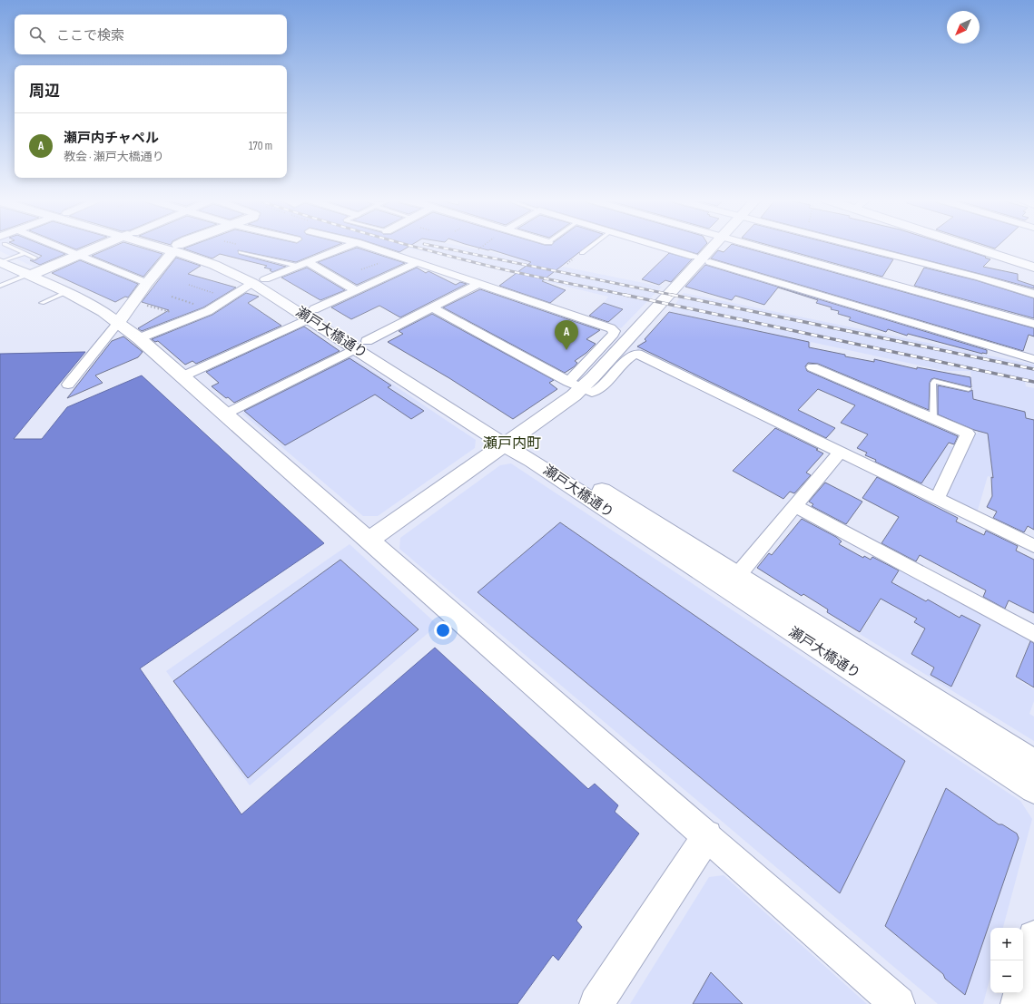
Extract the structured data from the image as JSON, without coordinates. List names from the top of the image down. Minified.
{"streets":{"street":["瀬戸大橋通り"]},"districts":["瀬戸内町"],"north":"bottom left","page":{"search":"ここで検索","heading":"周辺","list":[{"mark":"A","name":"瀬戸内チャペル","note":"教会 · 瀬戸大橋通り","value":"170 m"}],"pins":"A","map_buttons":["+","−"]}}
